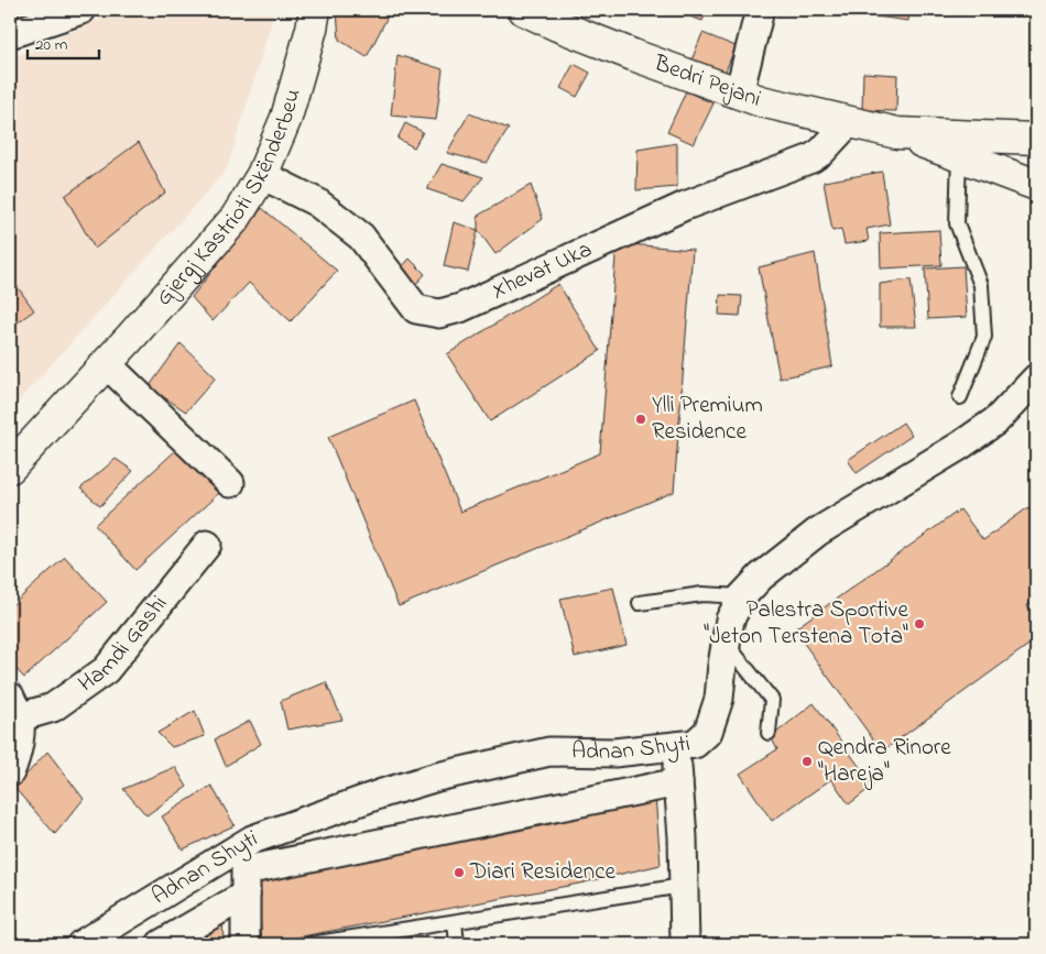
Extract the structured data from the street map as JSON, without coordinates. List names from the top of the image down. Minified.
{"streets":{"main road":["Bedri Pejani","Gjergj Kastrioti Skënderbeu"],"street":["Xhevat Uka","Hamdi Gashi","Adnan Shyti"]},"crossings":[["Bedri Pejani","Xhevat Uka"],["Gjergj Kastrioti Skënderbeu","Xhevat Uka"]],"places":["Ylli Premium Residence","Palestra Sportive \"Jeton Terstena Tota\"","Qendra Rinore \"Hareja\"","Diari Residence"],"scale_bar":"20 m"}
